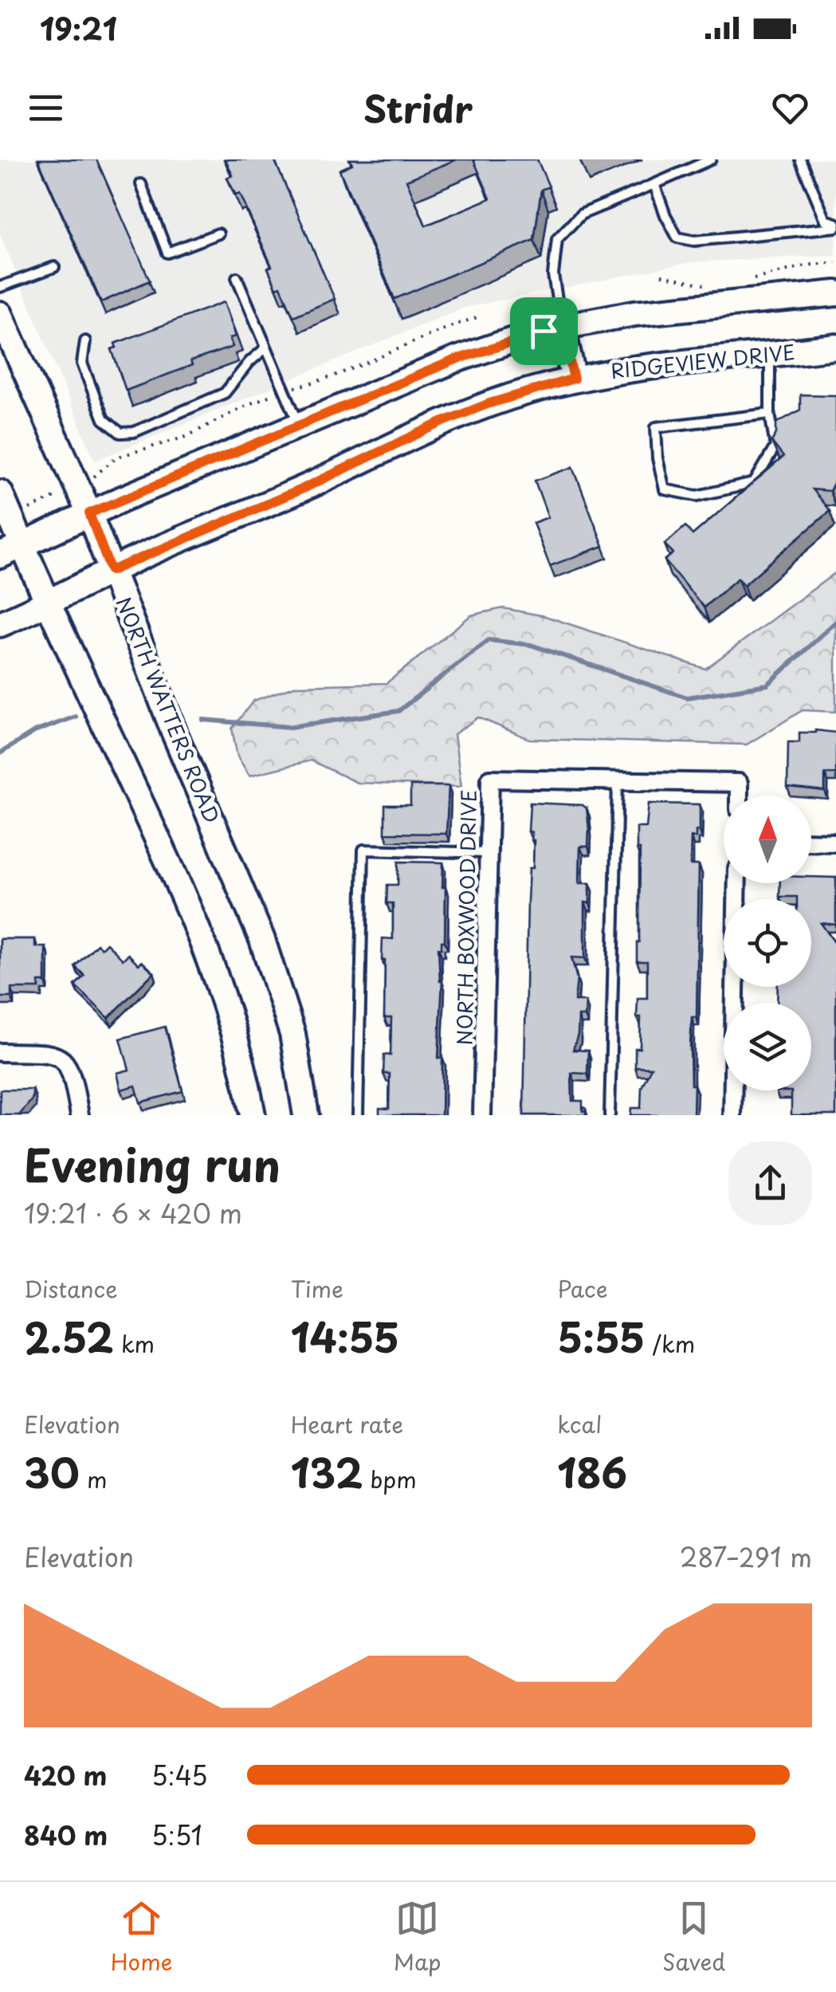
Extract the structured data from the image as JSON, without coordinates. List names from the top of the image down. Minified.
{"streets":{"main road":["RIDGEVIEW DRIVE","NORTH WATTERS ROAD"],"street":["NORTH BOXWOOD DRIVE"]},"crossings":[["RIDGEVIEW DRIVE","NORTH WATTERS ROAD"]],"north":"top","page":{"status":"19:21","header":"Stridr","heading":["Evening run","19:21 · 6 × 420 m"],"stats":[["Distance","2.52 km"],["Time","14:55"],["Pace","5:55 /km"],["Elevation","30 m"],["Heart rate","132 bpm"],["kcal","186"]],"chart":["Elevation","287–291 m"],"list":[{"name":"420 m","note":"5:45"},{"name":"840 m","note":"5:51"}],"tabs":["Home","Map","Saved"]}}
